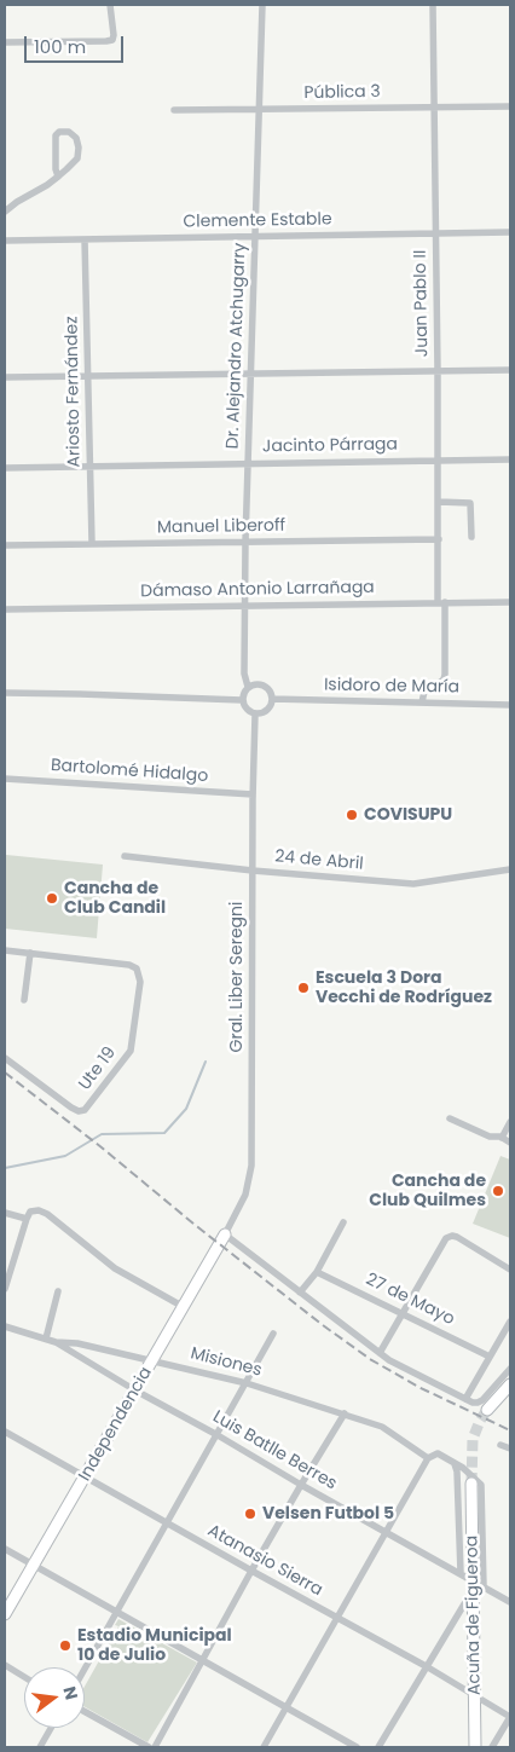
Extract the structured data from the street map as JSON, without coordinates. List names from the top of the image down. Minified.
{"streets":{"street":["Pública 3","Clemente Estable","Juan Pablo II","Dr. Alejandro Atchugarry","Ariosto Fernández","Jacinto Párraga","Manuel Liberoff","Dámaso Antonio Larrañaga","Isidoro de María","Bartolomé Hidalgo","24 de Abril","Gral. Liber Seregni","Ute 19","27 de Mayo","Misiones","Independencia","Luis Batlle Berres","Atanasio Sierra","Acuña de Figueroa"]},"crossings":[["Pública 3","Juan Pablo II"],["Pública 3","Dr. Alejandro Atchugarry"],["Clemente Estable","Juan Pablo II"],["Clemente Estable","Dr. Alejandro Atchugarry"],["Clemente Estable","Ariosto Fernández"],["Juan Pablo II","Jacinto Párraga"],["Juan Pablo II","Manuel Liberoff"],["Juan Pablo II","Dámaso Antonio Larrañaga"],["Juan Pablo II","Isidoro de María"],["Dr. Alejandro Atchugarry","Jacinto Párraga"],["Dr. Alejandro Atchugarry","Manuel Liberoff"],["Dr. Alejandro Atchugarry","Dámaso Antonio Larrañaga"],["Dr. Alejandro Atchugarry","Isidoro de María"],["Dr. Alejandro Atchugarry","Gral. Liber Seregni"],["Ariosto Fernández","Jacinto Párraga"],["Ariosto Fernández","Manuel Liberoff"],["Isidoro de María","Gral. Liber Seregni"],["Bartolomé Hidalgo","Gral. Liber Seregni"],["24 de Abril","Gral. Liber Seregni"],["Gral. Liber Seregni","Independencia"],["Misiones","Independencia"],["Misiones","Luis Batlle Berres"],["Independencia","Luis Batlle Berres"],["Independencia","Atanasio Sierra"],["Luis Batlle Berres","Acuña de Figueroa"],["Atanasio Sierra","Acuña de Figueroa"]],"places":["COVISUPU","Cancha de Club Candil","Escuela 3 Dora Vecchi de Rodríguez","Cancha de Club Quilmes","Velsen Futbol 5","Estadio Municipal 10 de Julio"],"scale_bar":"100 m","north":"right"}
